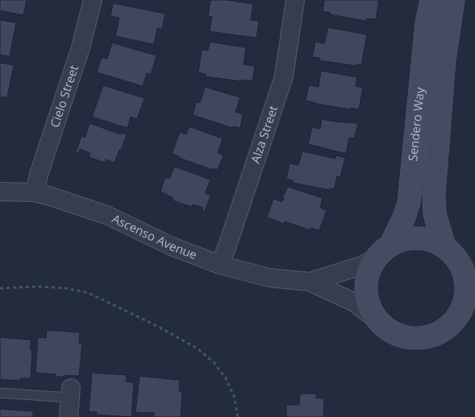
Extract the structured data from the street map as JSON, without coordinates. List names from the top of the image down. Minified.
{"streets":{"street":["Cielo Street","Sendero Way","Alza Street","Ascenso Avenue"]},"crossings":[["Cielo Street","Ascenso Avenue"],["Sendero Way","Ascenso Avenue"],["Alza Street","Ascenso Avenue"]]}
